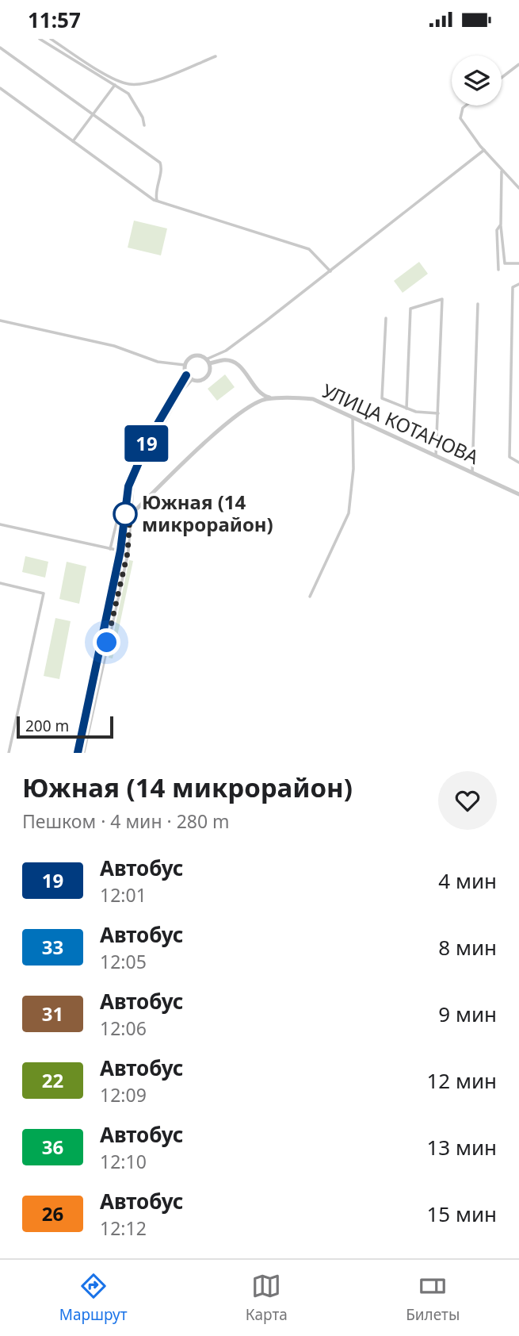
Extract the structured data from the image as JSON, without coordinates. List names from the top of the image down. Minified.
{"streets":{"street":["УЛИЦА КОТАНОВА"]},"places":["Южная (14 микрорайон)"],"lines":["bus line 19"],"scale_bar":"200 m","page":{"status":"11:57","on_map":"19","scale":"200 m","heading":["Южная (14 микрорайон)","Пешком · 4 мин · 280 m"],"list":[{"mark":"19","name":"Автобус","note":"12:01","value":"4 мин"},{"mark":"33","name":"Автобус","note":"12:05","value":"8 мин"},{"mark":"31","name":"Автобус","note":"12:06","value":"9 мин"},{"mark":"22","name":"Автобус","note":"12:09","value":"12 мин"},{"mark":"36","name":"Автобус","note":"12:10","value":"13 мин"},{"mark":"26","name":"Автобус","note":"12:12","value":"15 мин"}],"tabs":["Маршрут","Карта","Билеты"]}}
